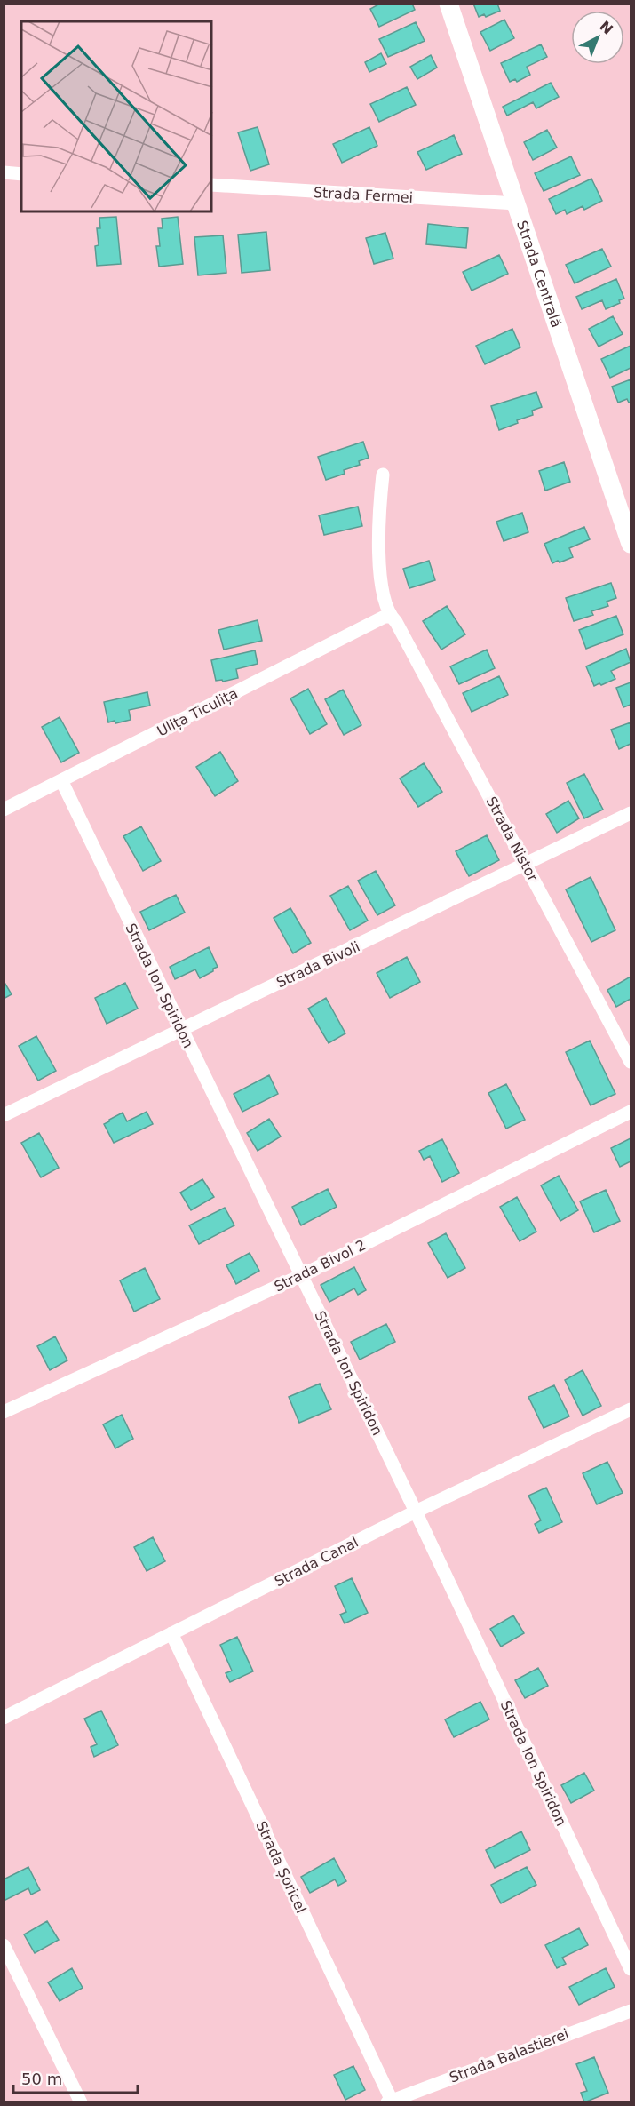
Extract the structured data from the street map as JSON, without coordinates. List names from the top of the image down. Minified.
{"streets":{"main road":["Strada Centrală"],"street":["Strada Fermei","Ulița Ticulița","Strada Nistor","Strada Bivoli","Strada Ion Spiridon","Strada Bivol 2","Strada Canal","Strada Șoricel","Strada Balastierei"]},"crossings":[["Strada Fermei","Strada Centrală"],["Ulița Ticulița","Strada Nistor"],["Ulița Ticulița","Strada Ion Spiridon"],["Strada Nistor","Strada Bivoli"],["Strada Bivoli","Strada Ion Spiridon"],["Strada Ion Spiridon","Strada Bivol 2"],["Strada Ion Spiridon","Strada Canal"],["Strada Canal","Strada Șoricel"],["Strada Șoricel","Strada Balastierei"]],"scale_bar":"50 m","north":"top right"}
